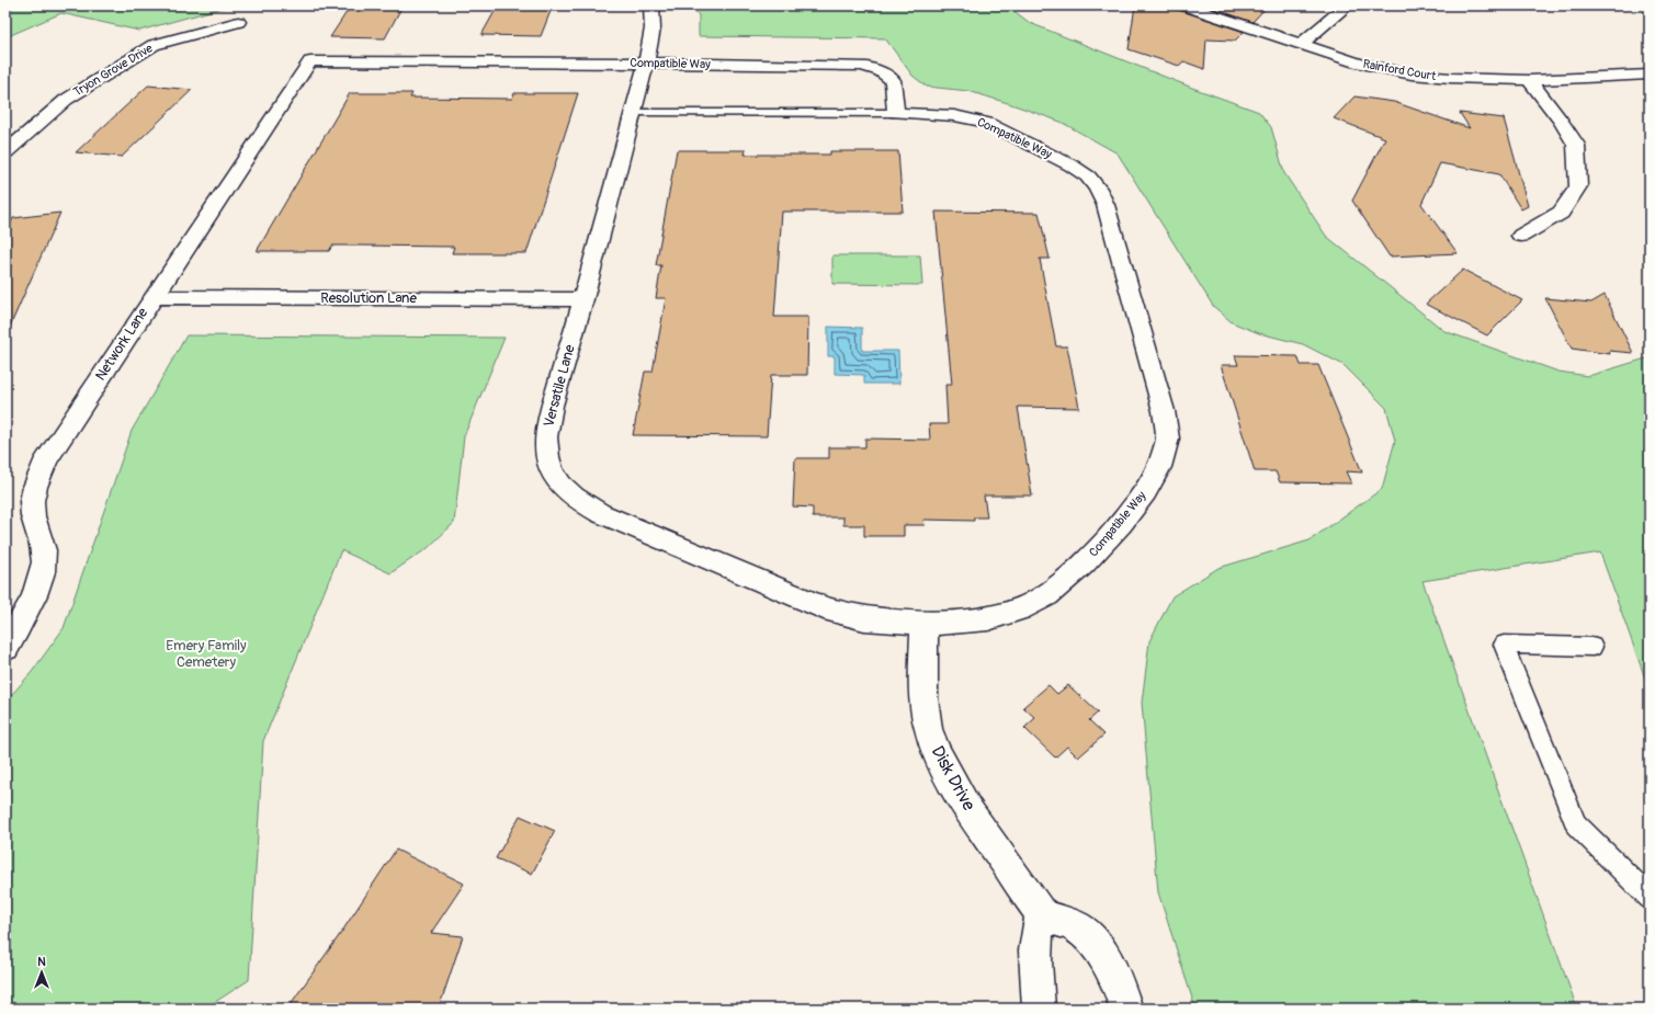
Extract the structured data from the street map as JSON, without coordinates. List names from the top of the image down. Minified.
{"streets":{"street":["Compatible Way","Tryon Grove Drive","Rainford Court","Resolution Lane","Network Lane","Versatile Lane","Disk Drive"]},"crossings":[["Compatible Way","Network Lane"],["Compatible Way","Versatile Lane"],["Compatible Way","Disk Drive"],["Resolution Lane","Network Lane"],["Resolution Lane","Versatile Lane"],["Versatile Lane","Disk Drive"]],"parks":["Emery Family Cemetery"],"north":"top"}
